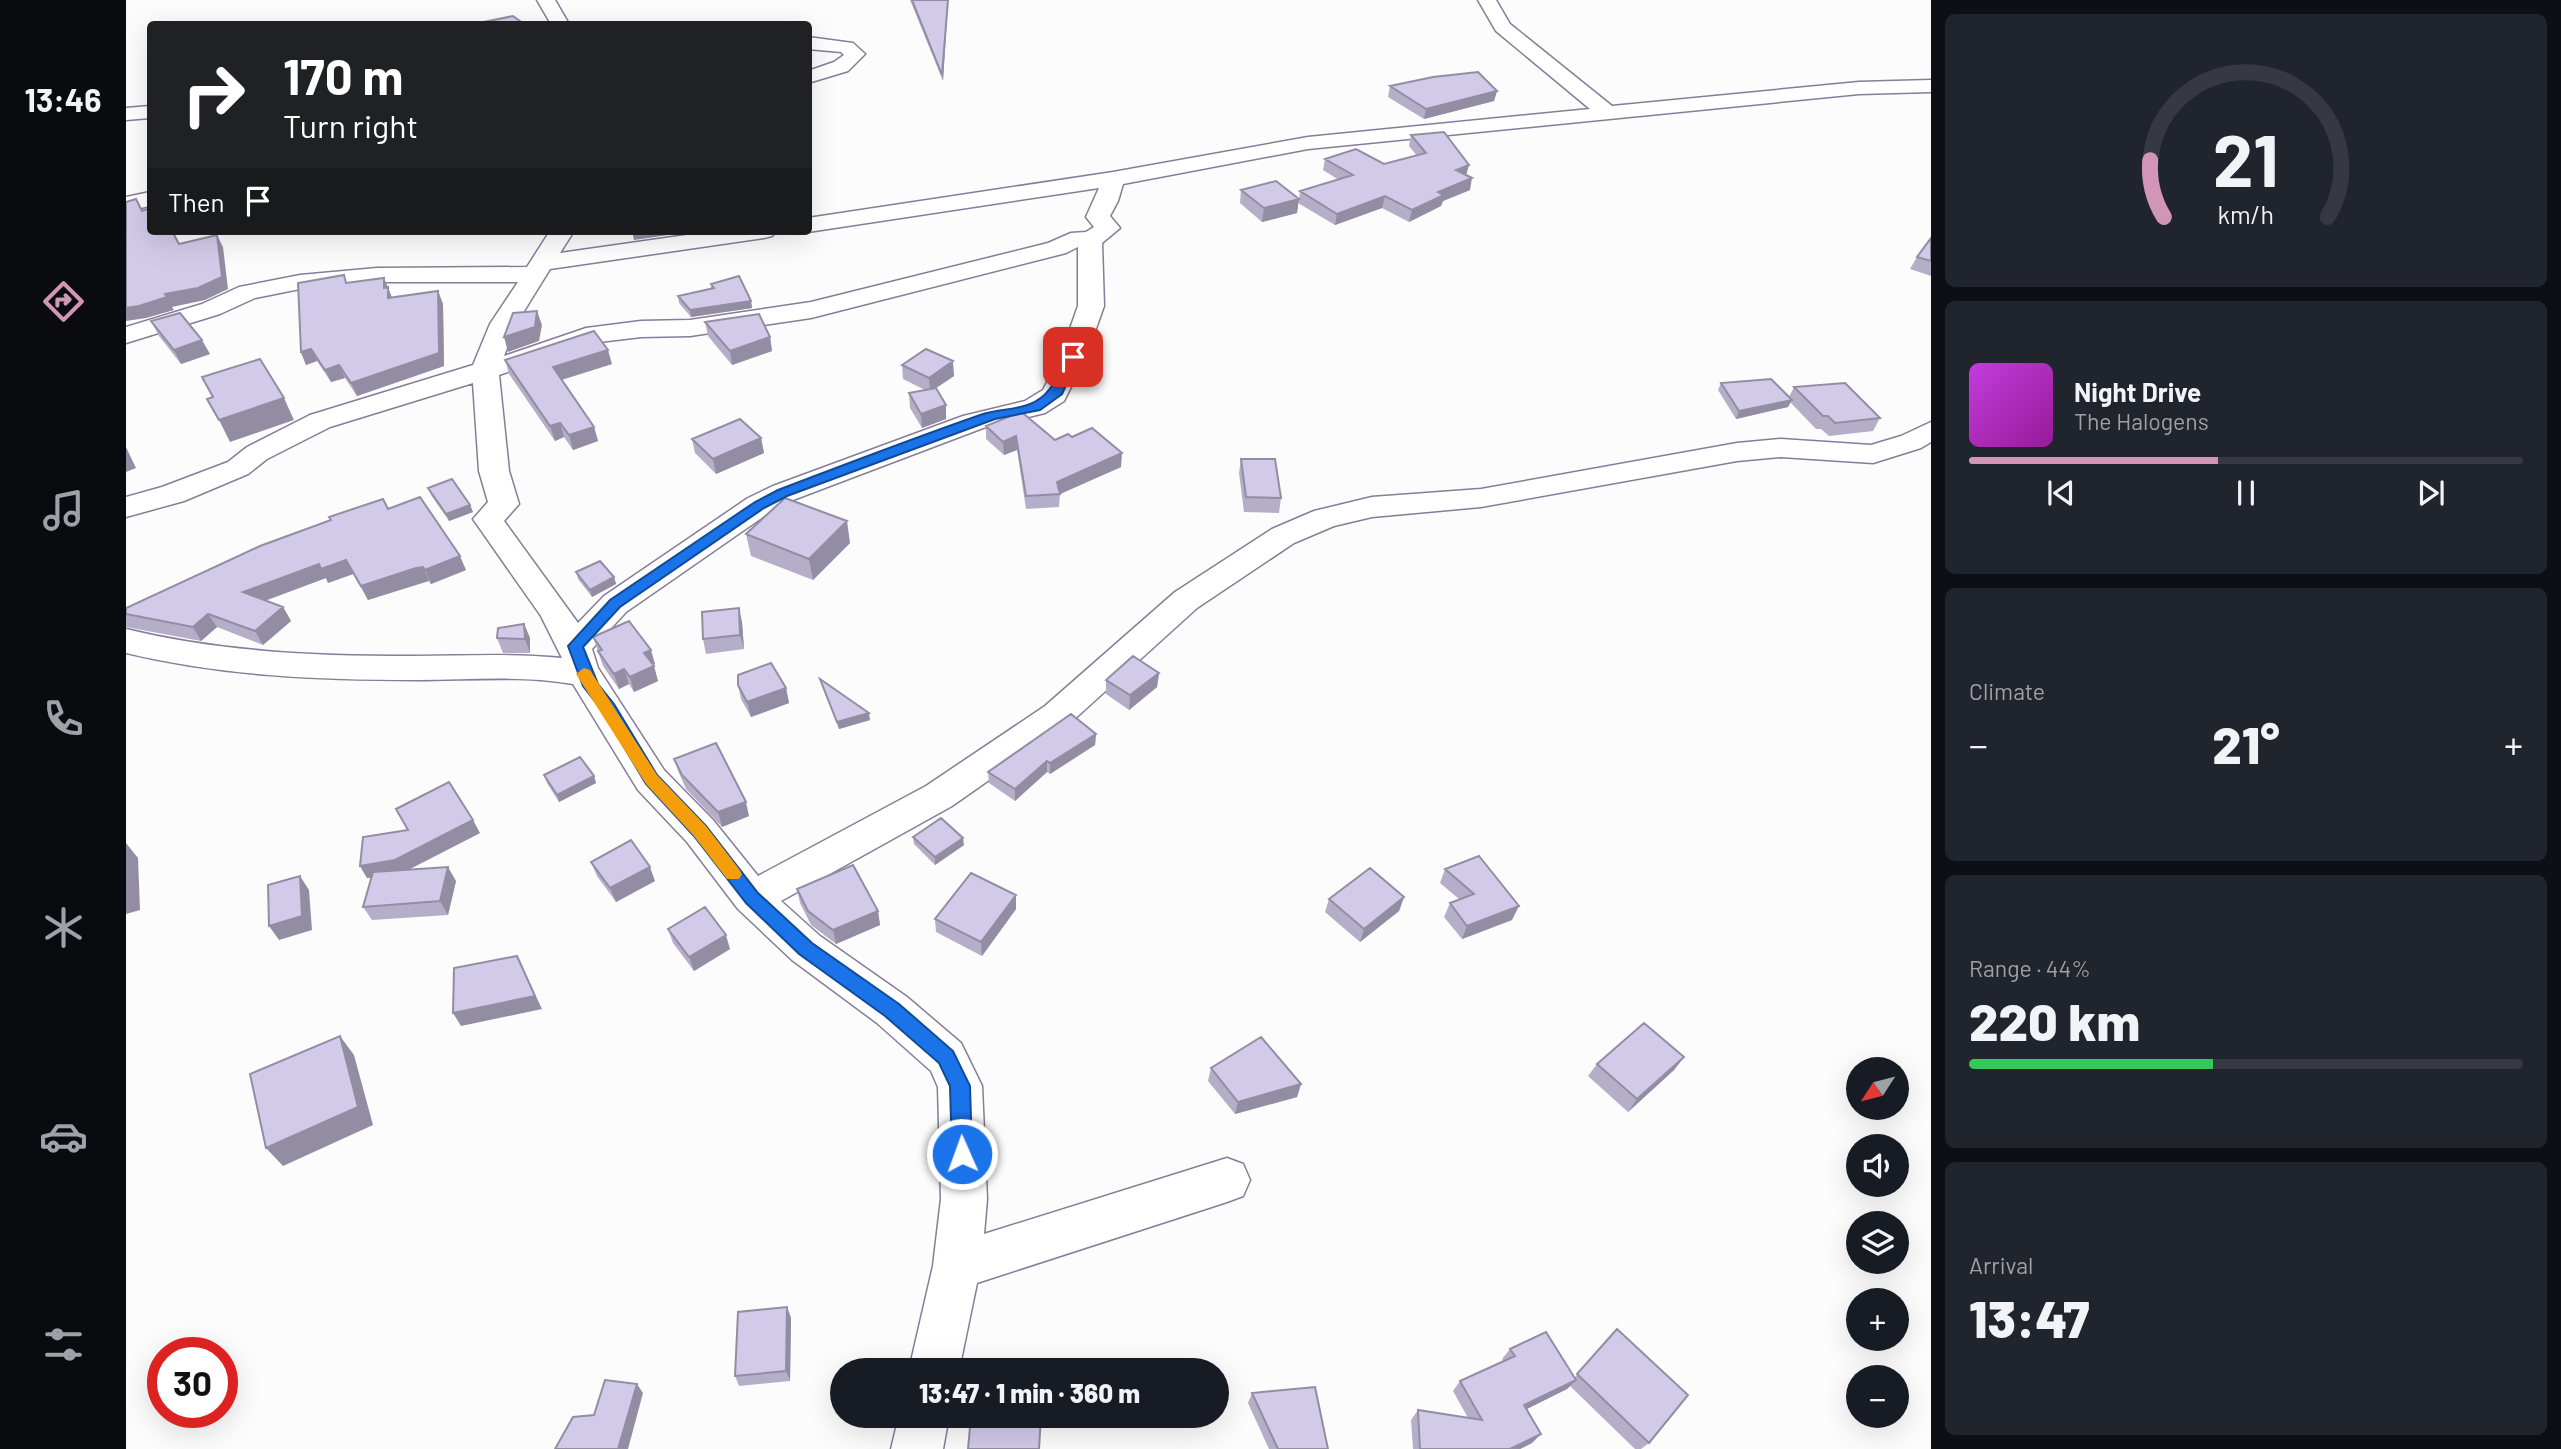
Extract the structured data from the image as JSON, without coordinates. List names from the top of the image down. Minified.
{"north":"bottom left","page":{"tabs":"13:46","turn":["170 m","Turn right"],"then":"Then","song":["Night Drive","The Halogens"],"tile":["Climate",["Range · 44%","220 km"],["Arrival","13:47"]],"heat":["−","21°","+"],"map_buttons":["+","−"],"limit":"30","trip":"13:47 · 1 min · 360 m","gauge":["21","km/h"]}}
